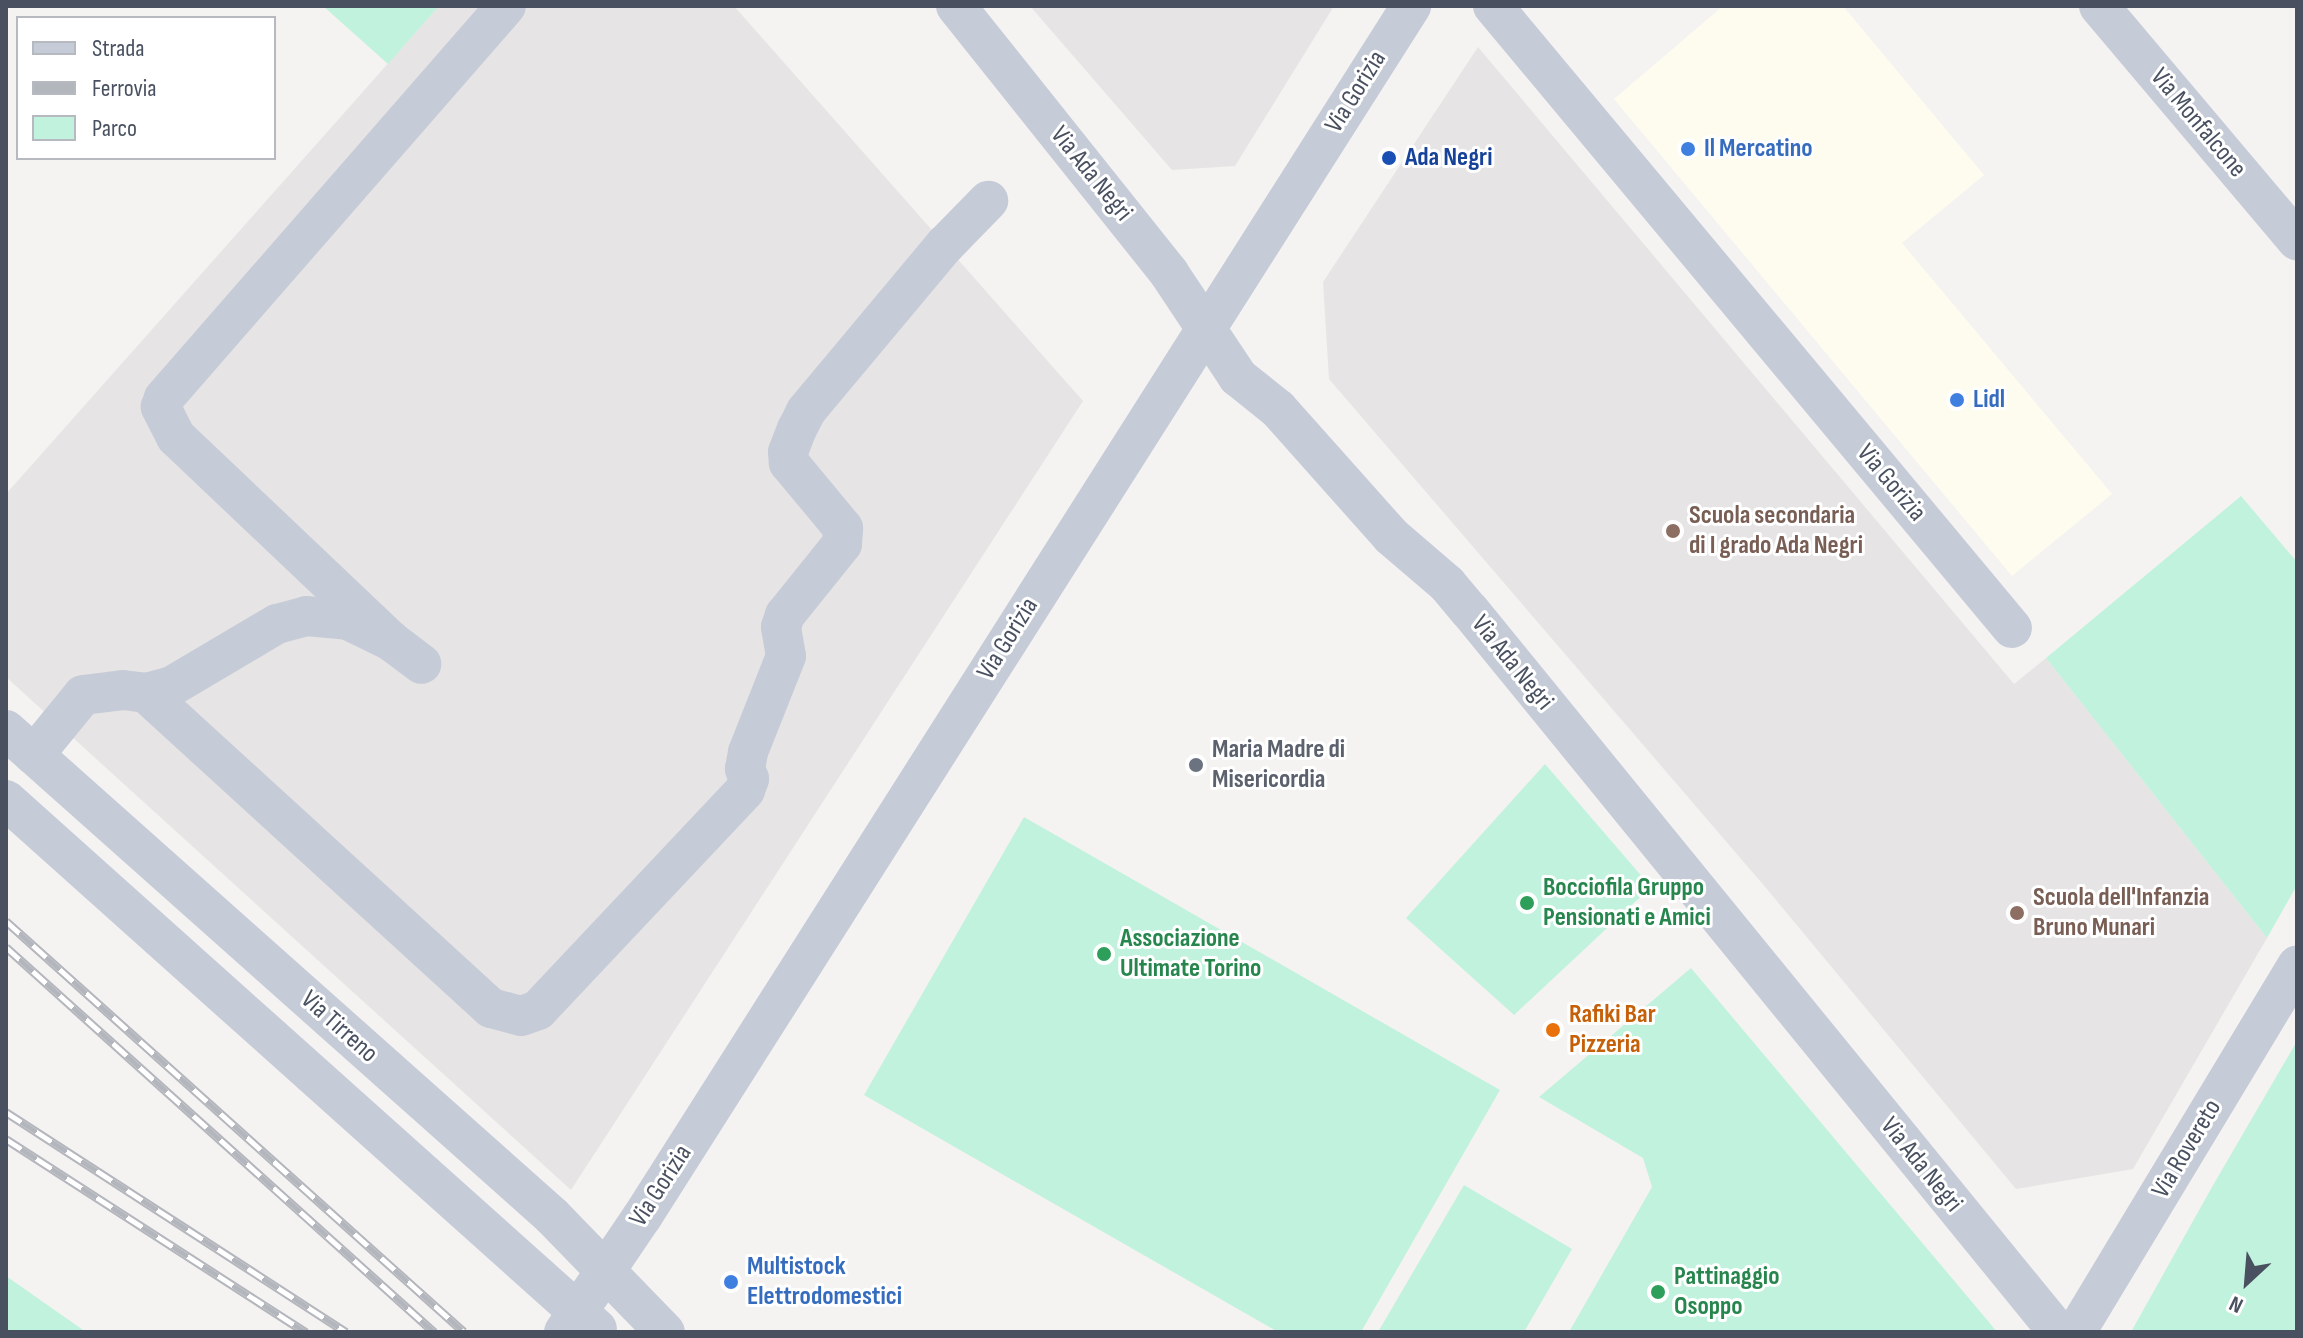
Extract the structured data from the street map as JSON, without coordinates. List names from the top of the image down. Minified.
{"streets":{"street":["Via Gorizia","Via Monfalcone","Via Ada Negri","Via Tirreno","Via Rovereto"]},"crossings":[["Via Gorizia","Via Ada Negri"],["Via Gorizia","Via Tirreno"]],"places":["Il Mercatino","Ada Negri","Lidl","Scuola secondaria di I grado Ada Negri","Maria Madre di Misericordia","Bocciofila Gruppo Pensionati e Amici","Scuola dell'Infanzia Bruno Munari","Associazione Ultimate Torino","Rafiki Bar Pizzeria","Multistock Elettrodomestici","Pattinaggio Osoppo"],"legend":["Strada","Ferrovia","Parco"],"north":"bottom left"}
